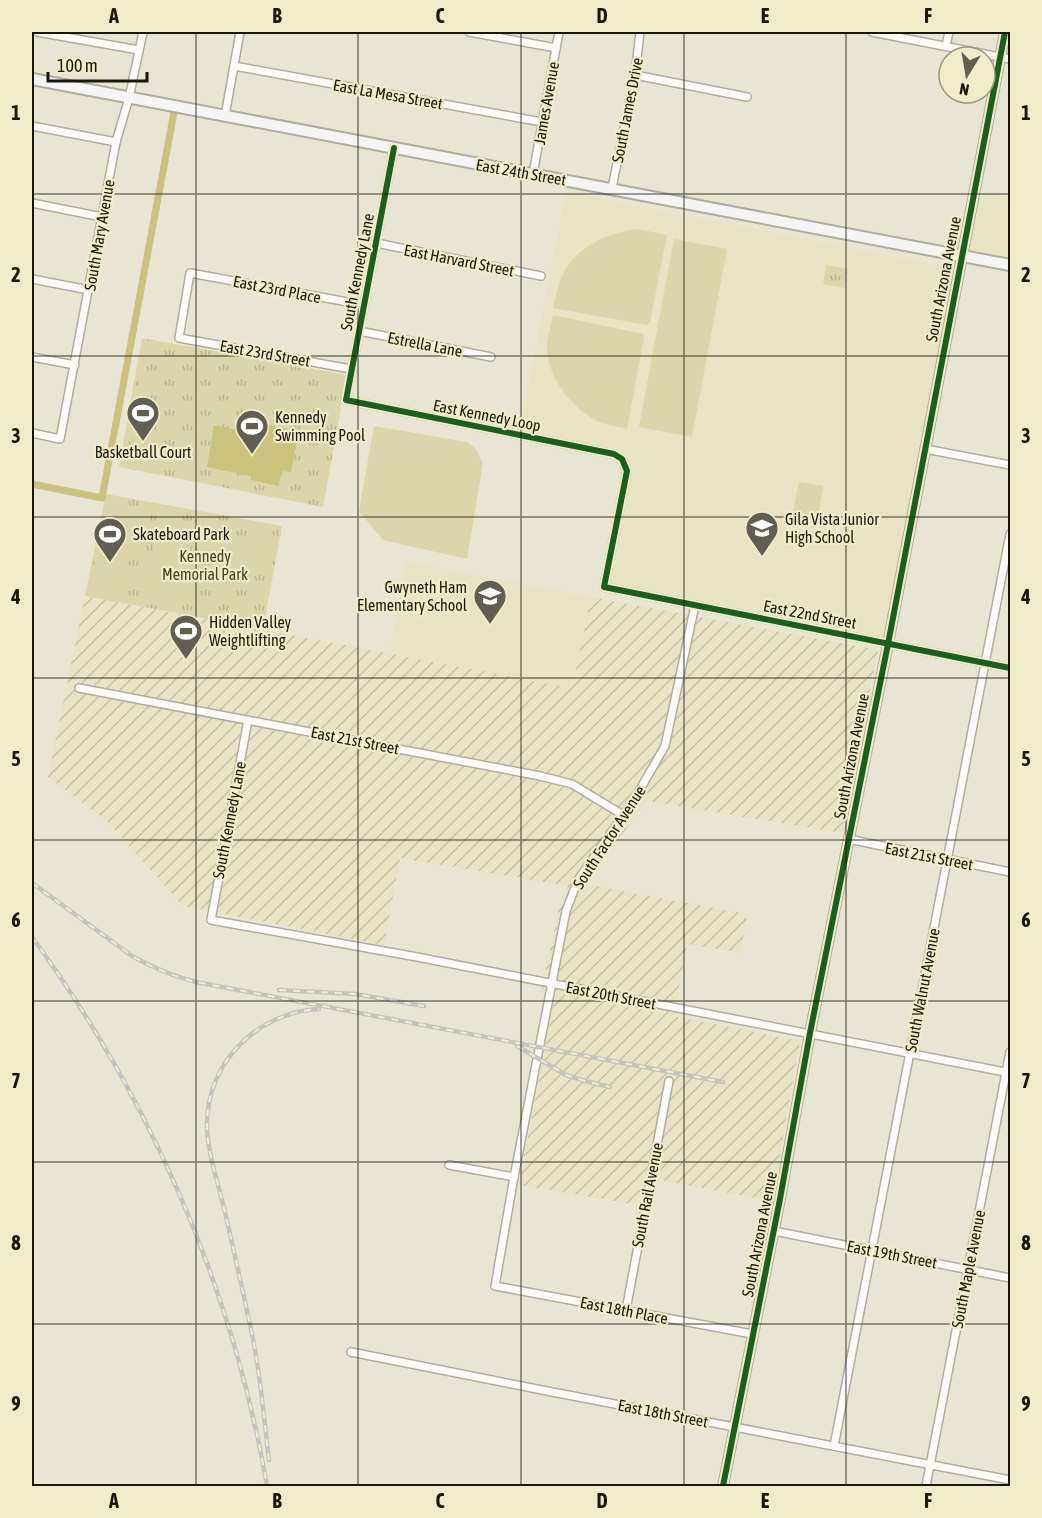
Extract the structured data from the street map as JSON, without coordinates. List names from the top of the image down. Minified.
{"streets":{"main road":["East 24th Street"],"street":["East La Mesa Street","James Avenue","South James Drive","South Mary Avenue","East Harvard Street","South Kennedy Lane","South Arizona Avenue","East 23rd Place","Estrella Lane","East 23rd Street","East Kennedy Loop","East 22nd Street","East 21st Street","South Factor Avenue","South Walnut Avenue","East 20th Street","South Rail Avenue","East 19th Street","South Maple Avenue","East 18th Place","East 18th Street"]},"crossings":[["East La Mesa Street","James Avenue"],["James Avenue","East 24th Street"],["South James Drive","East 24th Street"],["East 24th Street","South Mary Avenue"],["East 24th Street","South Kennedy Lane"],["East 24th Street","South Arizona Avenue"],["East Harvard Street","South Kennedy Lane"],["South Kennedy Lane","East 23rd Place"],["South Kennedy Lane","Estrella Lane"],["South Kennedy Lane","East 23rd Street"],["South Kennedy Lane","East Kennedy Loop"],["South Kennedy Lane","East 21st Street"],["South Kennedy Lane","East 20th Street"],["South Arizona Avenue","East 22nd Street"],["South Arizona Avenue","East 21st Street"],["South Arizona Avenue","East 20th Street"],["South Arizona Avenue","East 19th Street"],["South Arizona Avenue","East 18th Place"],["South Arizona Avenue","East 18th Street"],["East 23rd Place","East 23rd Street"],["East Kennedy Loop","East 22nd Street"],["East 22nd Street","South Factor Avenue"],["East 22nd Street","South Walnut Avenue"],["East 21st Street","South Factor Avenue"],["East 21st Street","South Walnut Avenue"],["South Factor Avenue","East 20th Street"],["South Factor Avenue","East 18th Place"],["South Walnut Avenue","East 20th Street"],["South Walnut Avenue","East 19th Street"],["South Walnut Avenue","East 18th Street"],["East 20th Street","South Maple Avenue"],["South Rail Avenue","East 18th Place"],["East 19th Street","South Maple Avenue"],["South Maple Avenue","East 18th Street"]],"parks":["Kennedy Memorial Park"],"places":{"sports":["Basketball Court","Kennedy Swimming Pool","Skateboard Park","Hidden Valley Weightlifting"],"school or university":["Gila Vista Junior High School","Gwyneth Ham Elementary School"]},"scale_bar":"100 m","north":"bottom","grid":{"columns":["A","B","C","D","E","F"],"rows":["1","2","3","4","5","6","7","8","9"]}}
